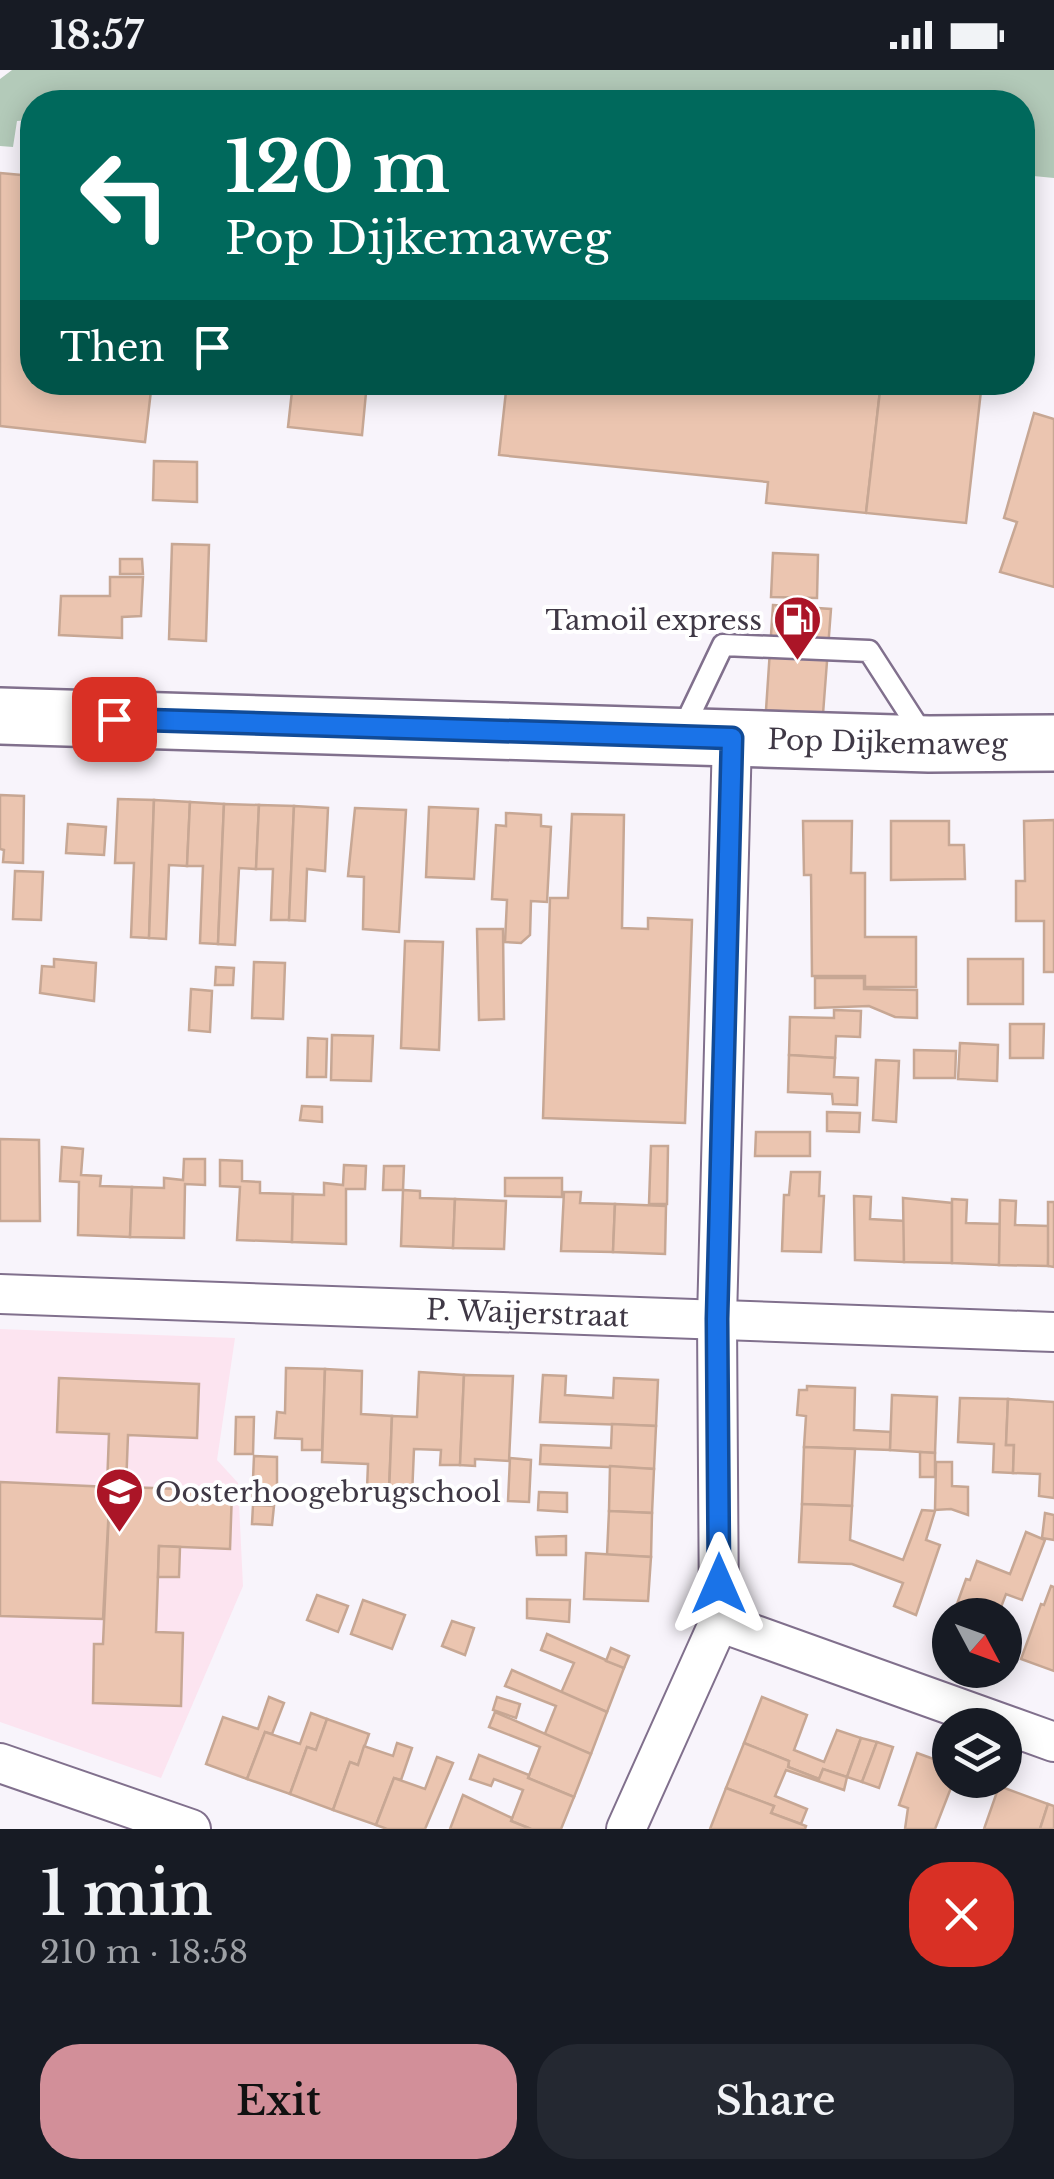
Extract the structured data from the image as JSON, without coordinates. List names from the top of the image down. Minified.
{"streets":{"street":["Pop Dijkemaweg","P. Waijerstraat"]},"places":{"fuel station":["Tamoil express"],"school or university":["Oosterhoogebrugschool"]},"north":"bottom right","page":{"status":"18:57","turn":["120 m","Pop Dijkemaweg"],"then":"Then","heading":["1 min","210 m · 18:58"],"buttons":["Exit","Share"]}}
